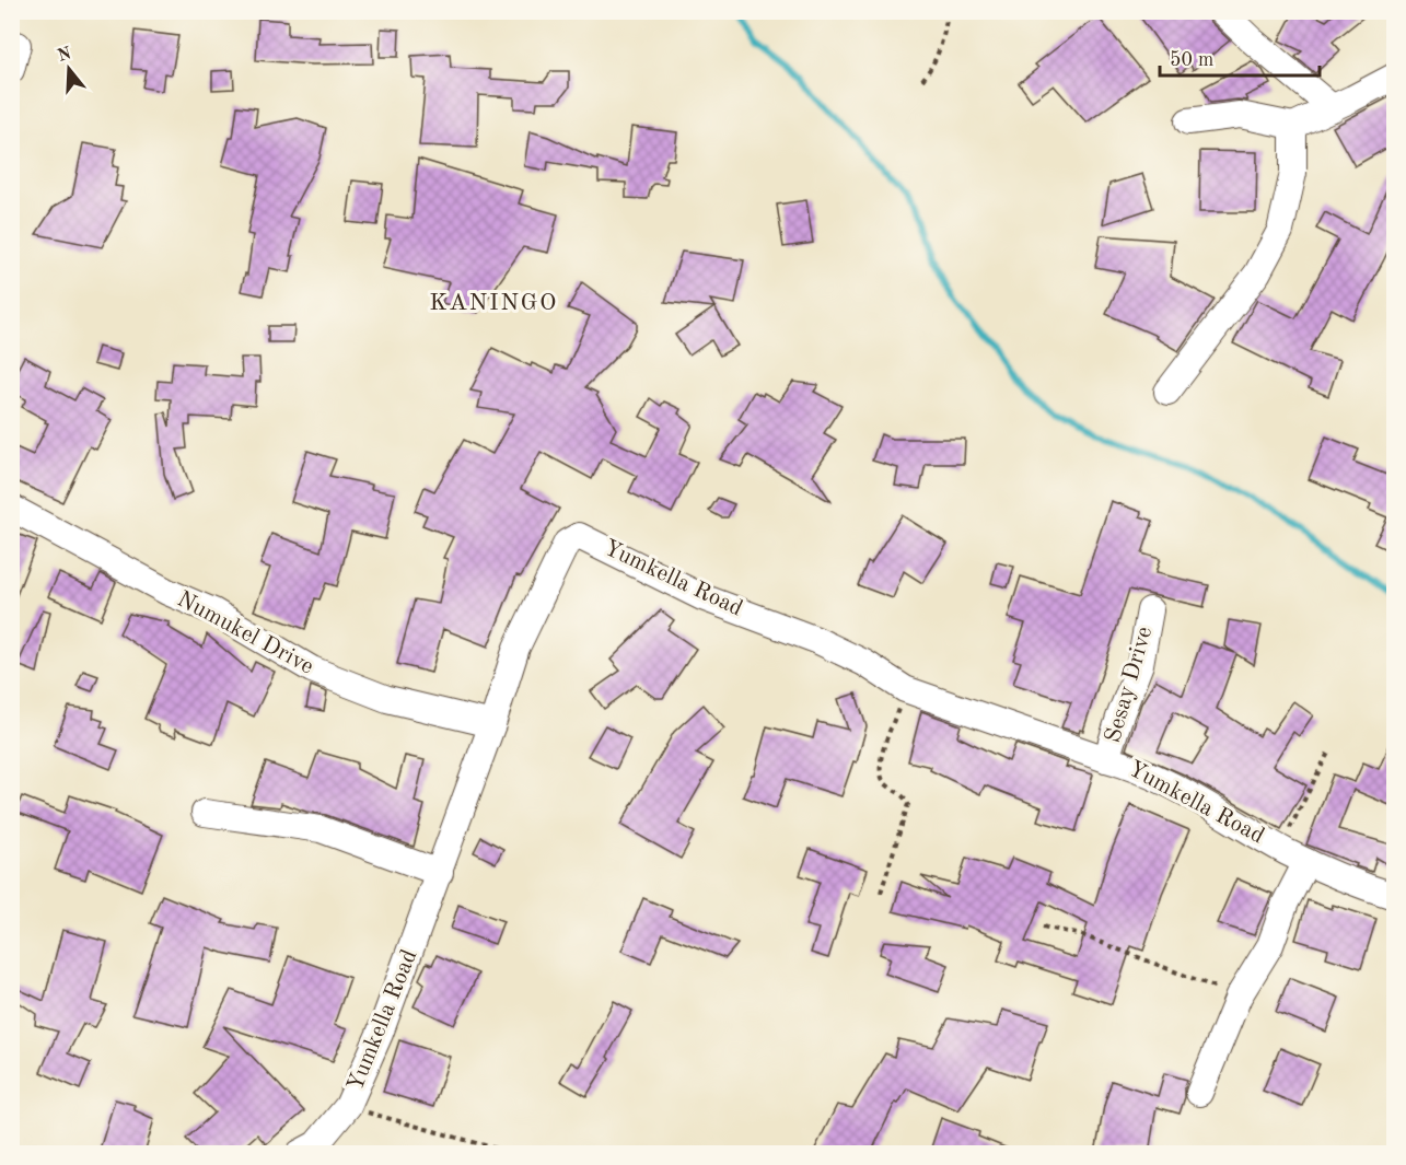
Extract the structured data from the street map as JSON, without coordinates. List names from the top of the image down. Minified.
{"streets":{"street":["Yumkella Road","Numukel Drive","Sesay Drive"]},"crossings":[["Yumkella Road","Numukel Drive"],["Yumkella Road","Sesay Drive"]],"districts":["KANINGO"],"scale_bar":"50 m","north":"top"}
